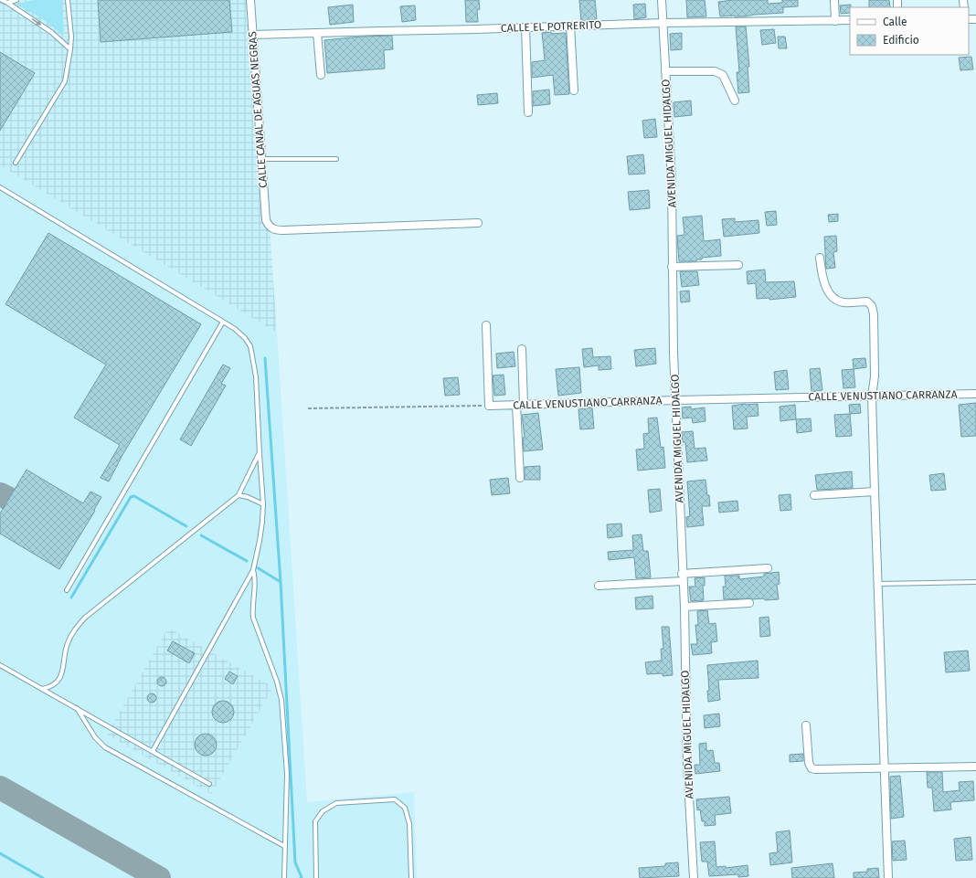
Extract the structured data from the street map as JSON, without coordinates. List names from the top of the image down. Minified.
{"streets":{"street":["CALLE EL POTRERITO","CALLE CANAL DE AGUAS NEGRAS","AVENIDA MIGUEL HIDALGO","CALLE VENUSTIANO CARRANZA"]},"crossings":[["CALLE EL POTRERITO","CALLE CANAL DE AGUAS NEGRAS"],["CALLE EL POTRERITO","AVENIDA MIGUEL HIDALGO"],["AVENIDA MIGUEL HIDALGO","CALLE VENUSTIANO CARRANZA"]],"legend":["Calle","Edificio"]}
